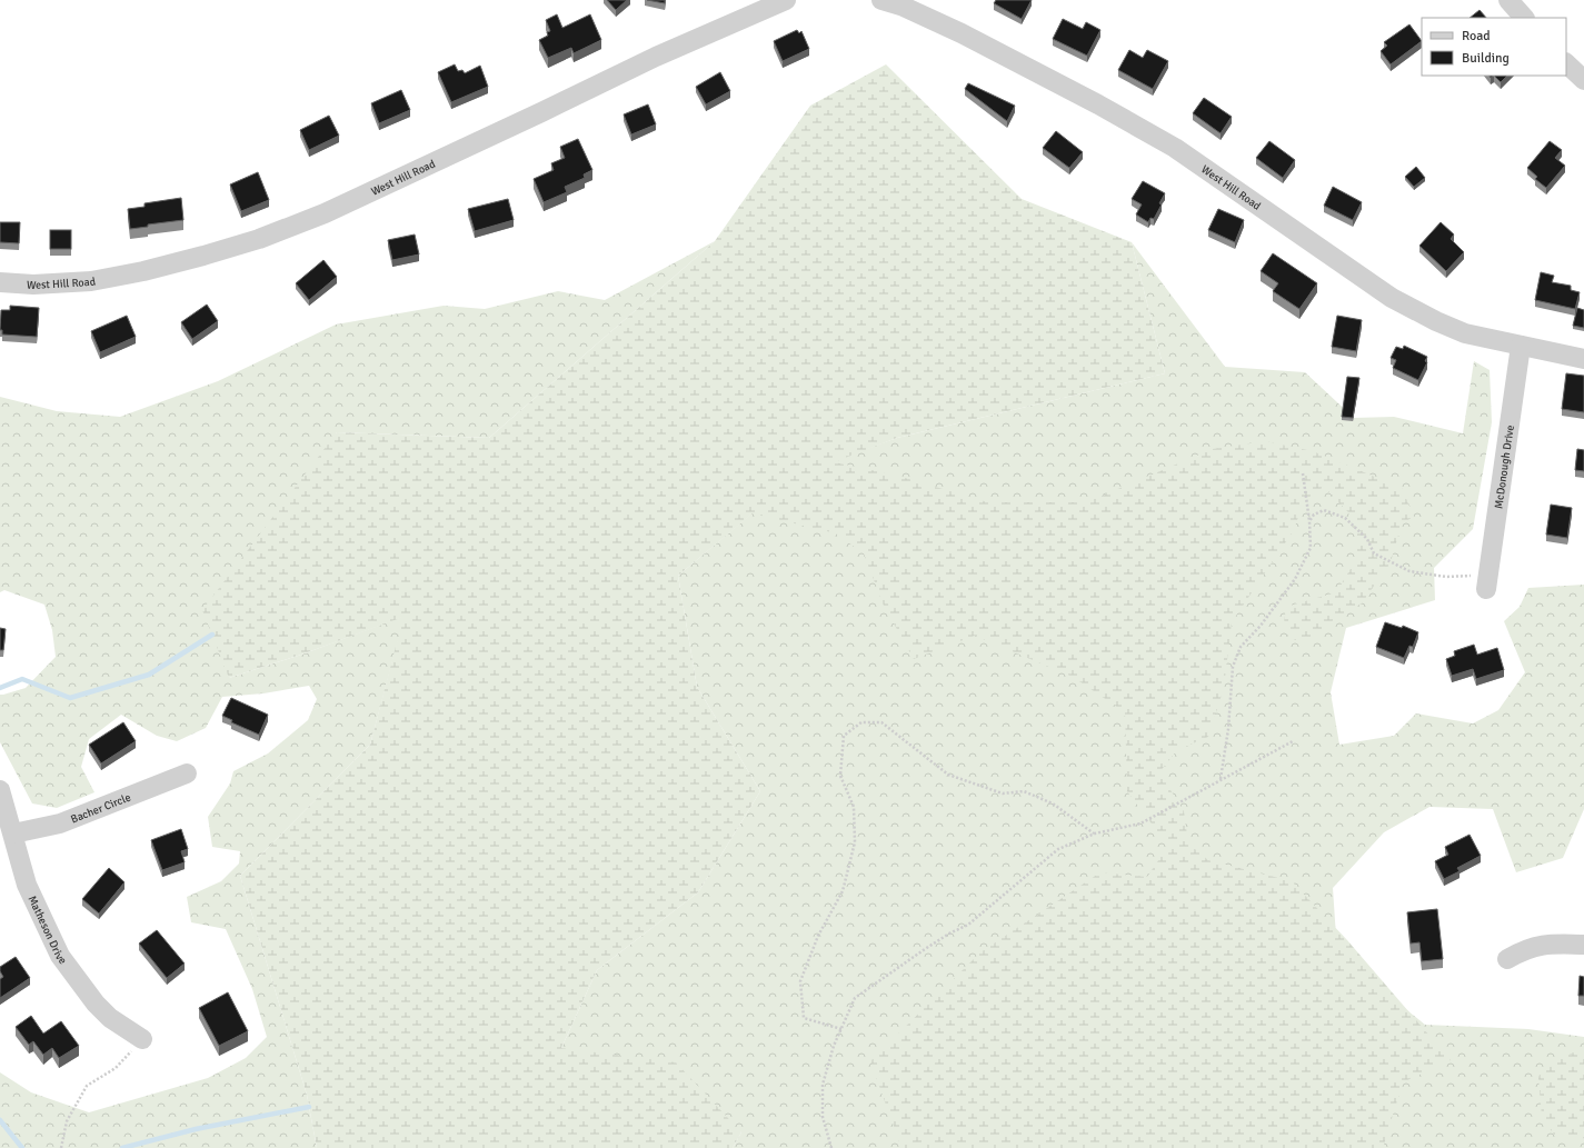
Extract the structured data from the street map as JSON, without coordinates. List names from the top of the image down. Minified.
{"streets":{"street":["West Hill Road","McDonough Drive","Bacher Circle","Matheson Drive"]},"crossings":[["West Hill Road","McDonough Drive"],["Bacher Circle","Matheson Drive"]],"legend":["Road","Building"]}
